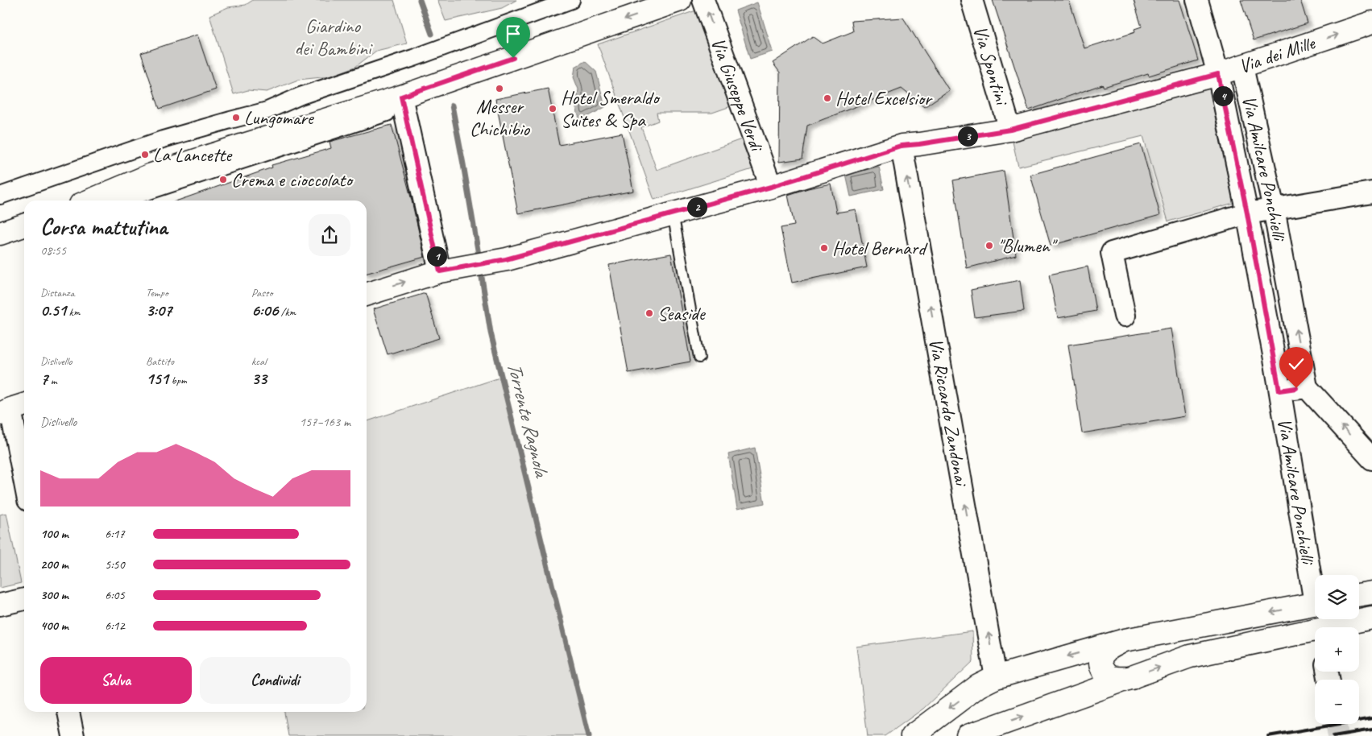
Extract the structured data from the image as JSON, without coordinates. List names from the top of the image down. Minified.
{"streets":{"street":["Via dei Mille","Via Spontini","Via Giuseppe Verdi","Via Amilcare Ponchielli","Via Riccardo Zandonai"]},"crossings":[["Via dei Mille","Via Spontini"],["Via dei Mille","Via Giuseppe Verdi"],["Via dei Mille","Via Amilcare Ponchielli"],["Via dei Mille","Via Riccardo Zandonai"]],"one_way":["Via Giuseppe Verdi","Via Riccardo Zandonai"],"water":["Torrente Ragnola"],"parks":["Giardino dei Bambini"],"places":["Messer Chichibio","Hotel Excelsior","Hotel Smeraldo Suites & Spa","Lungomare","La Lancette","Crema e cioccolato","\"Blumen\"","Hotel Bernard","Seaside"],"page":{"pins":["4","3","2","1"],"heading":["Corsa mattutina","08:55"],"stats":[["Distanza","0.51 km"],["Tempo","3:07"],["Passo","6:06 /km"],["Dislivello","7 m"],["Battito","151 bpm"],["kcal","33"]],"chart":["Dislivello","157–163 m"],"list":[{"name":"100 m","note":"6:17"},{"name":"200 m","note":"5:50"},{"name":"300 m","note":"6:05"},{"name":"400 m","note":"6:12"}],"map_buttons":["+","−"],"buttons":["Salva","Condividi"]}}
